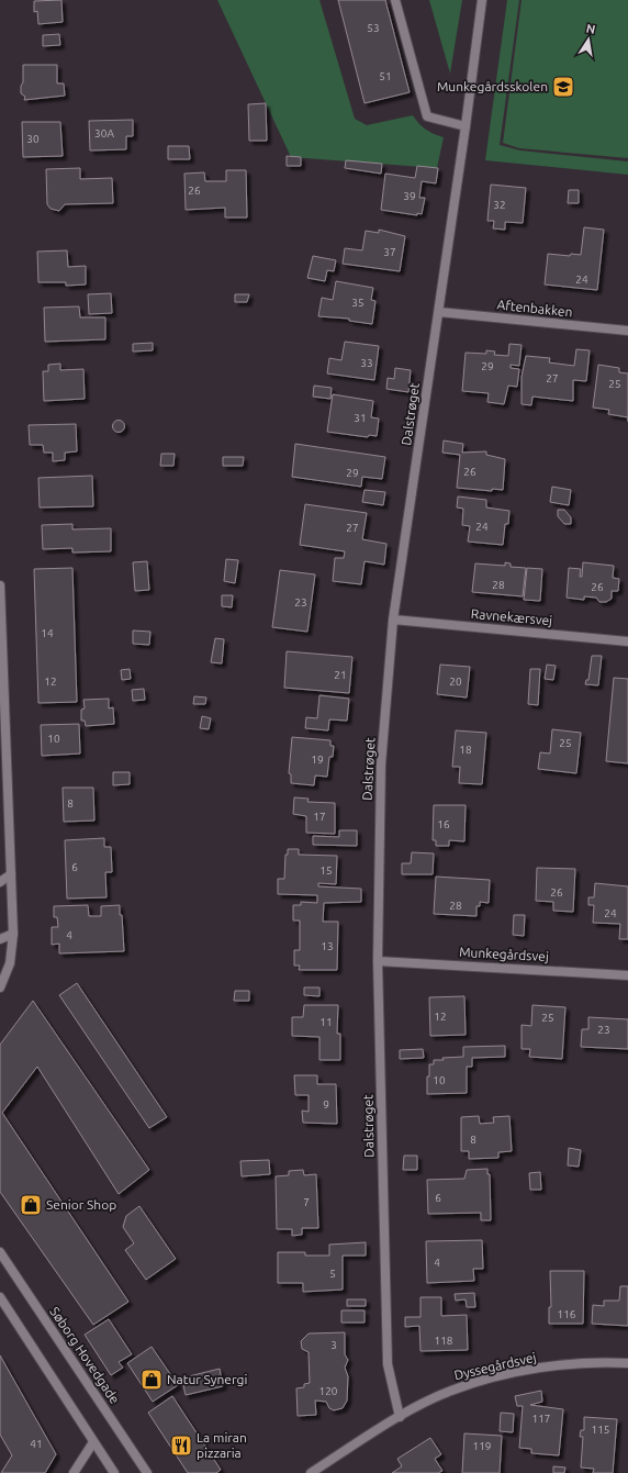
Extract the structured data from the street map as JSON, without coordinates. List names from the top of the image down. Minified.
{"streets":{"street":["Aftenbakken","Dalstrøget","Ravnekærsvej","Munkegårdsvej","Søborg Hovedgade","Dyssegårdsvej"]},"crossings":[["Aftenbakken","Dalstrøget"],["Dalstrøget","Ravnekærsvej"],["Dalstrøget","Munkegårdsvej"],["Dalstrøget","Dyssegårdsvej"]],"places":{"school or university":["Munkegårdsskolen"],"shop":["Senior Shop","Natur Synergi"],"restaurant":["La miran pizzaria"]},"house_numbers":["53","51","30A","30","26","39","32","37","24","35","33","29","27","25","31","26","29","24","27","28","26","23","14","21","12","20","10","25","18","19","8","17","16","6","15","26","28","24","4","13","12","25","11","23","10","9","8","6","7","4","5","116","118","3","120","117","115","41","119"],"north":"top"}
